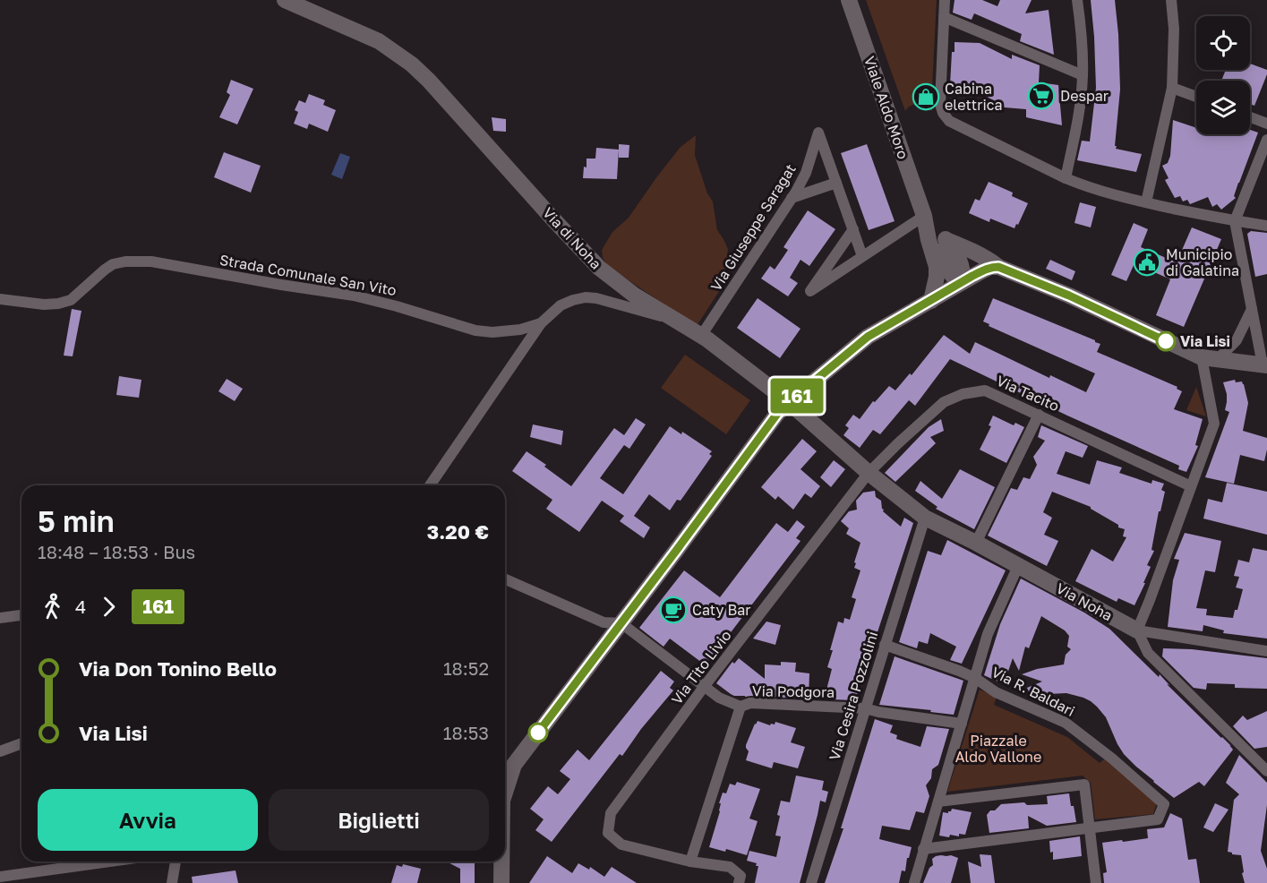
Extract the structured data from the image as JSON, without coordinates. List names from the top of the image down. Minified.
{"streets":{"main road":["Viale Aldo Moro","Via di Noha","Via Noha"],"street":["Via Giuseppe Saragat","Strada Comunale San Vito","Via Tacito","Via Tito Livio","Via Podgora","Via R. Baldari","Via Cesira Pozzolini"]},"crossings":[["Via Giuseppe Saragat","Via di Noha"],["Via di Noha","Strada Comunale San Vito"],["Via di Noha","Via Tacito"],["Via di Noha","Via Noha"],["Via di Noha","Via Tito Livio"],["Via Tacito","Via Noha"],["Via Tacito","Via Tito Livio"],["Via Noha","Via Tito Livio"],["Via Noha","Via Cesira Pozzolini"],["Via Tito Livio","Via Podgora"],["Via Podgora","Via Cesira Pozzolini"],["Via R. Baldari","Via Cesira Pozzolini"]],"parks":["Piazzale Aldo Vallone"],"places":{"supermarket":["Despar"],"shop":["Cabina elettrica"],"public building":["Municipio di Galatina"],"other":["Via Lisi"],"cafe":["Caty Bar"]},"lines":["bus line 161"],"page":{"on_map":"161","heading":["5 min","18:48 – 18:53 · Bus","3.20 €"],"legs":["4","161"],"list":[{"name":"Via Don Tonino Bello","value":"18:52"},{"name":"Via Lisi","value":"18:53"}],"buttons":["Avvia","Biglietti"]}}
